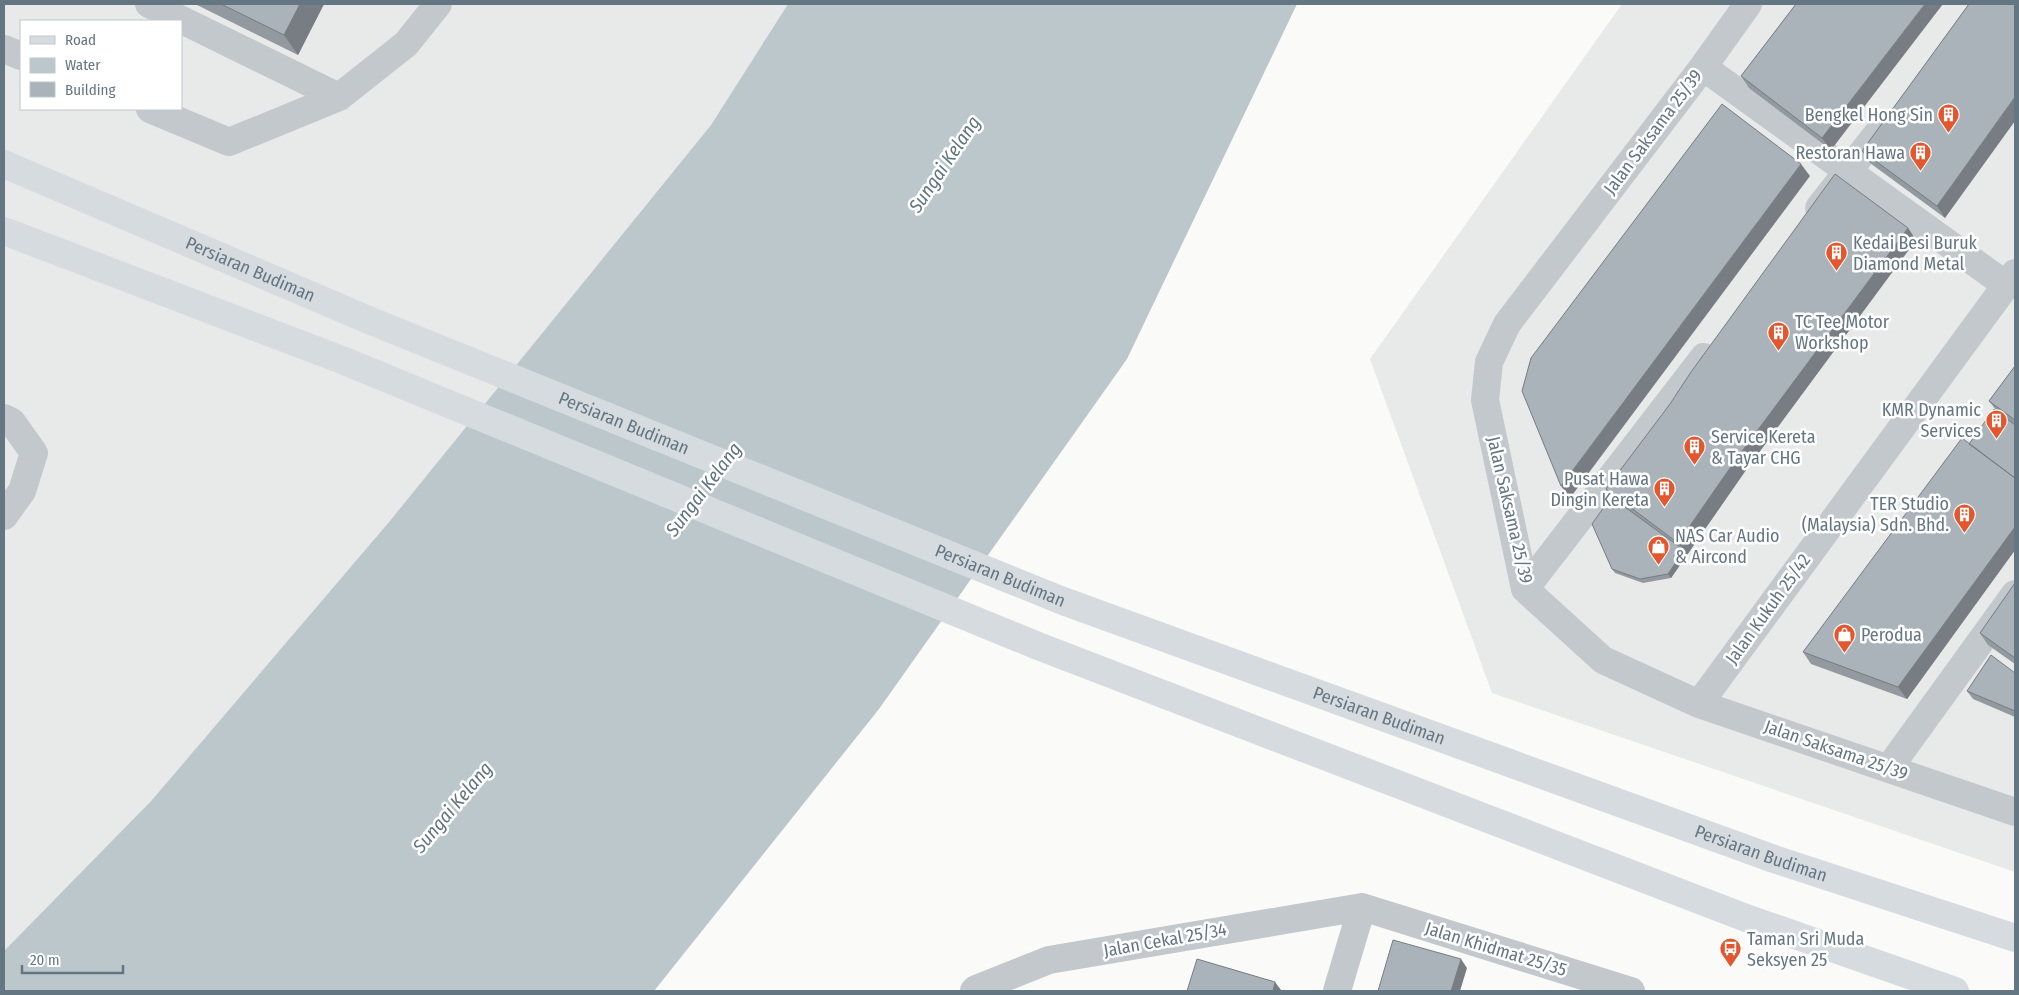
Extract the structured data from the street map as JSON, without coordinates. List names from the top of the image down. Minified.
{"streets":{"main road":["Persiaran Budiman"],"street":["Jalan Saksama 25/39","Jalan Kukuh 25/42","Jalan Cekal 25/34","Jalan Khidmat 25/35"]},"crossings":[["Jalan Saksama 25/39","Jalan Kukuh 25/42"],["Jalan Cekal 25/34","Jalan Khidmat 25/35"]],"water":["Sungai Kelang"],"places":{"building":["Bengkel Hong Sin","Restoran Hawa","Kedai Besi Buruk Diamond Metal","TC Tee Motor Workshop","KMR Dynamic Services","Service Kereta & Tayar CHG","Pusat Hawa Dingin Kereta","TER Studio (Malaysia) Sdn. Bhd."],"shop":["NAS Car Audio & Aircond","Perodua"],"bus stop":["Taman Sri Muda Seksyen 25"]},"legend":["Road","Water","Building"],"scale_bar":"20 m"}
